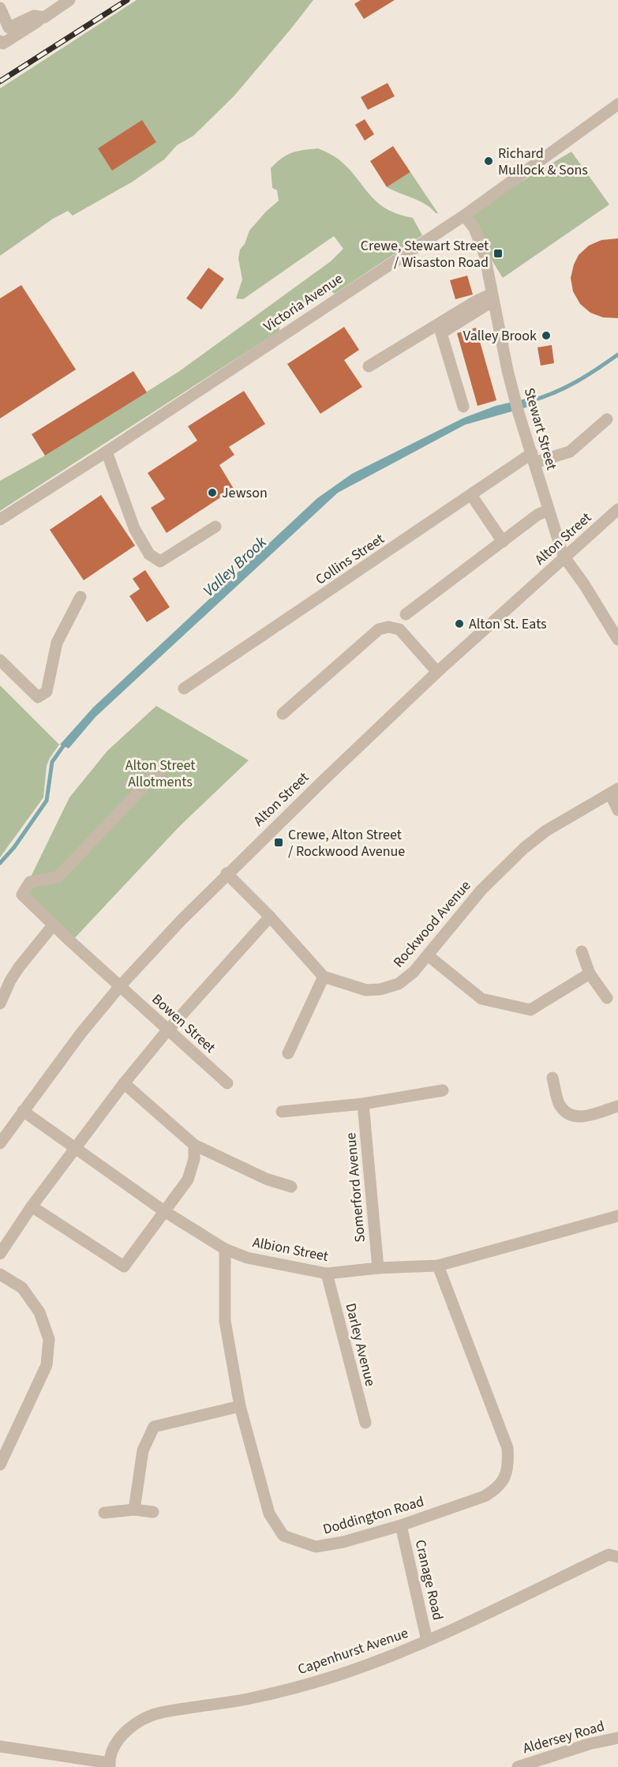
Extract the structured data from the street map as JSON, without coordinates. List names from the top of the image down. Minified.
{"streets":{"street":["Victoria Avenue","Stewart Street","Alton Street","Collins Street","Rockwood Avenue","Bowen Street","Somerford Avenue","Albion Street","Darley Avenue","Doddington Road","Cranage Road","Capenhurst Avenue","Aldersey Road"]},"crossings":[["Victoria Avenue","Stewart Street"],["Stewart Street","Alton Street"],["Stewart Street","Collins Street"],["Alton Street","Bowen Street"],["Alton Street","Albion Street"],["Somerford Avenue","Albion Street"],["Albion Street","Darley Avenue"],["Albion Street","Doddington Road"],["Doddington Road","Cranage Road"],["Cranage Road","Capenhurst Avenue"]],"water":["Valley Brook"],"parks":["Alton Street Allotments"],"places":{"other":["Richard Mullock & Sons","Valley Brook","Jewson","Alton St. Eats"],"transit":["Crewe, Stewart Street / Wisaston Road","Crewe, Alton Street / Rockwood Avenue"]}}
